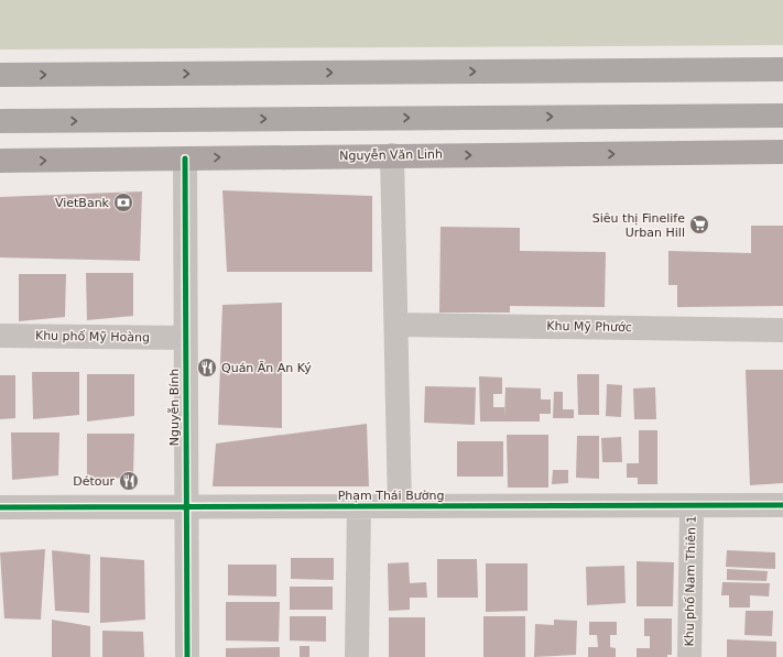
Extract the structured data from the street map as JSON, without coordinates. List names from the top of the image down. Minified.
{"streets":{"main road":["Nguyễn Văn Linh"],"street":["Khu Mỹ Phước","Khu phố Mỹ Hoàng","Nguyễn Bính","Phạm Thái Bường","Khu phố Nam Thiên 1"]},"crossings":[["Nguyễn Văn Linh","Nguyễn Bính"],["Khu phố Mỹ Hoàng","Nguyễn Bính"],["Nguyễn Bính","Phạm Thái Bường"],["Phạm Thái Bường","Khu phố Nam Thiên 1"]],"one_way":["Nguyễn Văn Linh"],"places":{"bank":["VietBank"],"supermarket":["Siêu thị Finelife Urban Hill"],"restaurant":["Quán Ăn An Ký","Détour"]}}
